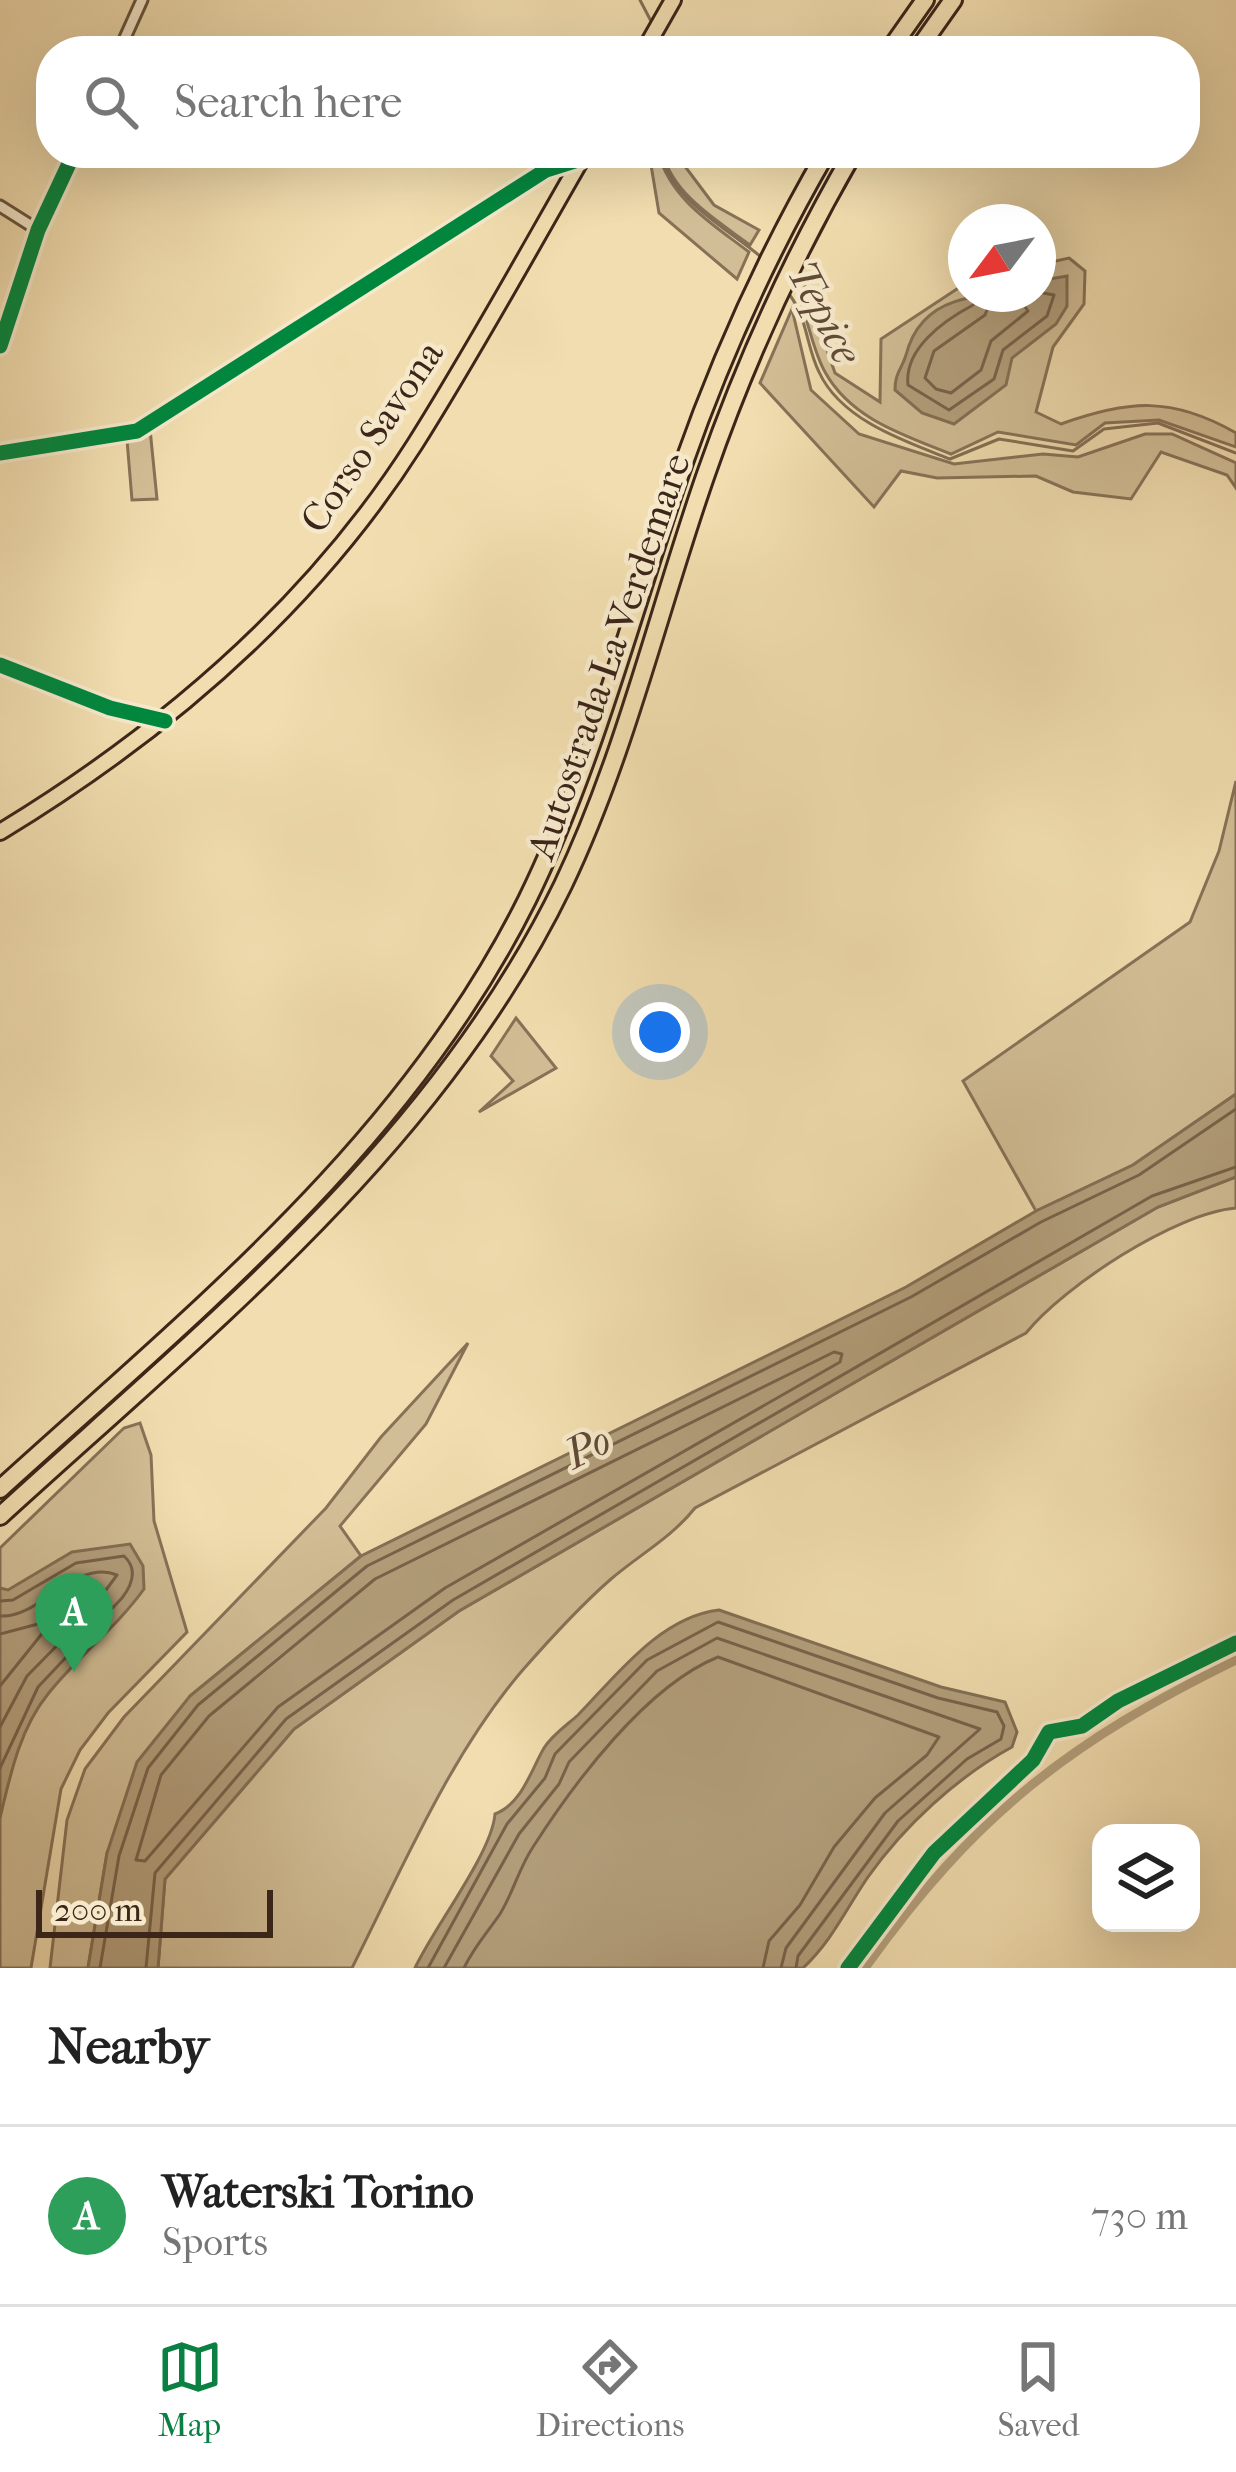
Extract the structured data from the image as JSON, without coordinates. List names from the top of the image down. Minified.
{"streets":{"highway":["Autostrada La Verdemare"],"main road":["Corso Savona"]},"water":["Tepice","Po"],"scale_bar":"200 m","north":"bottom left","page":{"search":"Search here","pins":"A","scale":"200 m","heading":"Nearby","list":[{"mark":"A","name":"Waterski Torino","note":"Sports","value":"730 m"}],"nav":["Map","Directions","Saved"]}}
